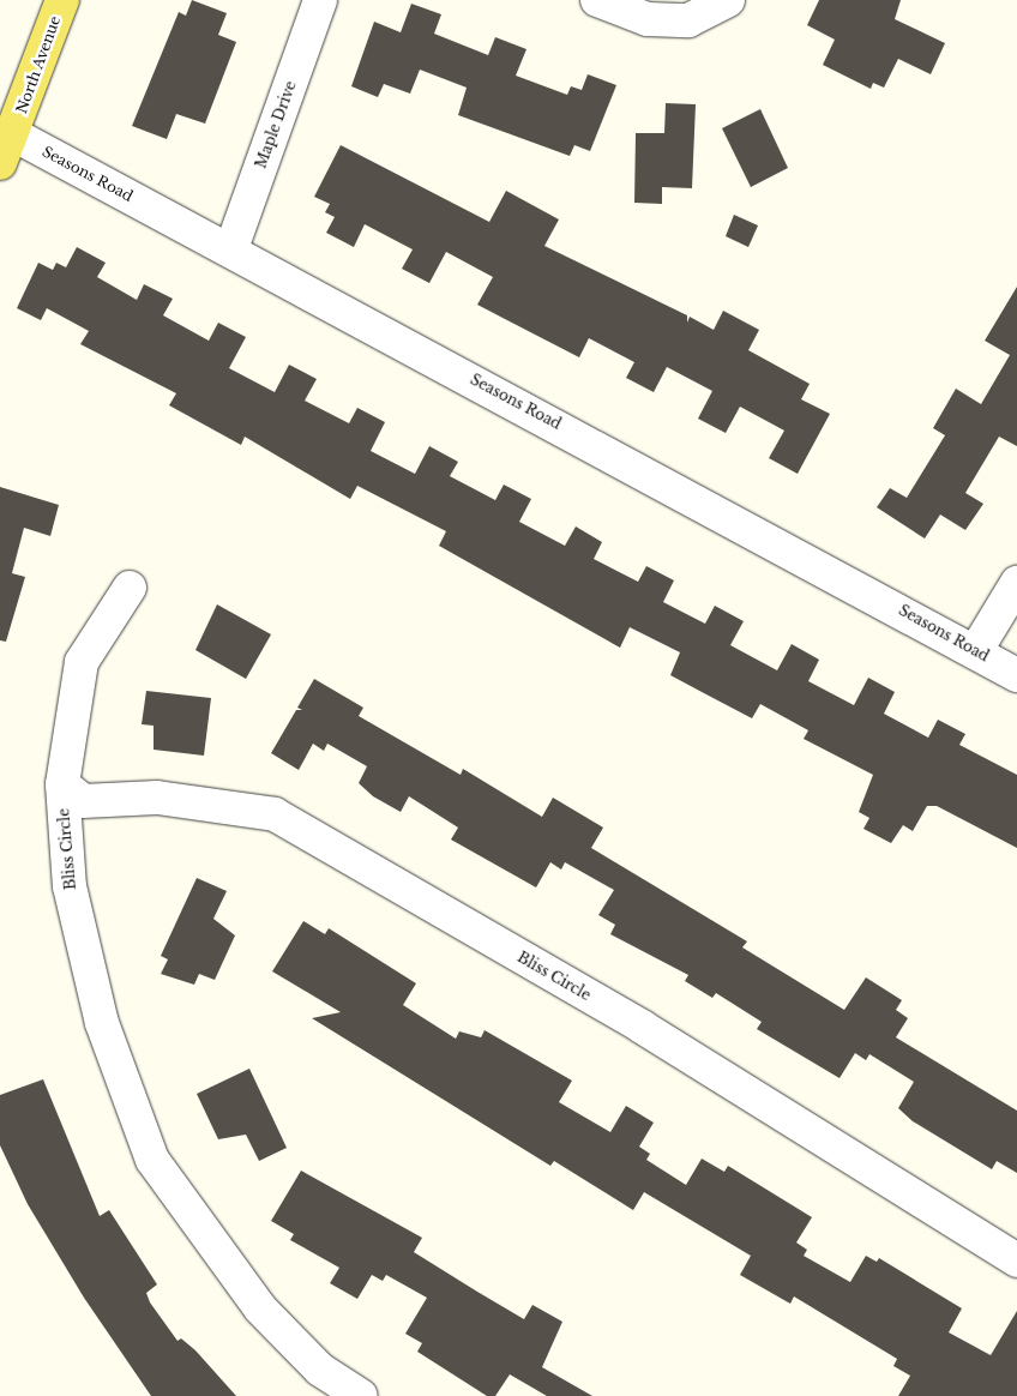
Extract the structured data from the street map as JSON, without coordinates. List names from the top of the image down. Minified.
{"streets":{"main road":["North Avenue"],"street":["Maple Drive","Seasons Road","Bliss Circle"]},"crossings":[["North Avenue","Seasons Road"],["Maple Drive","Seasons Road"]]}
